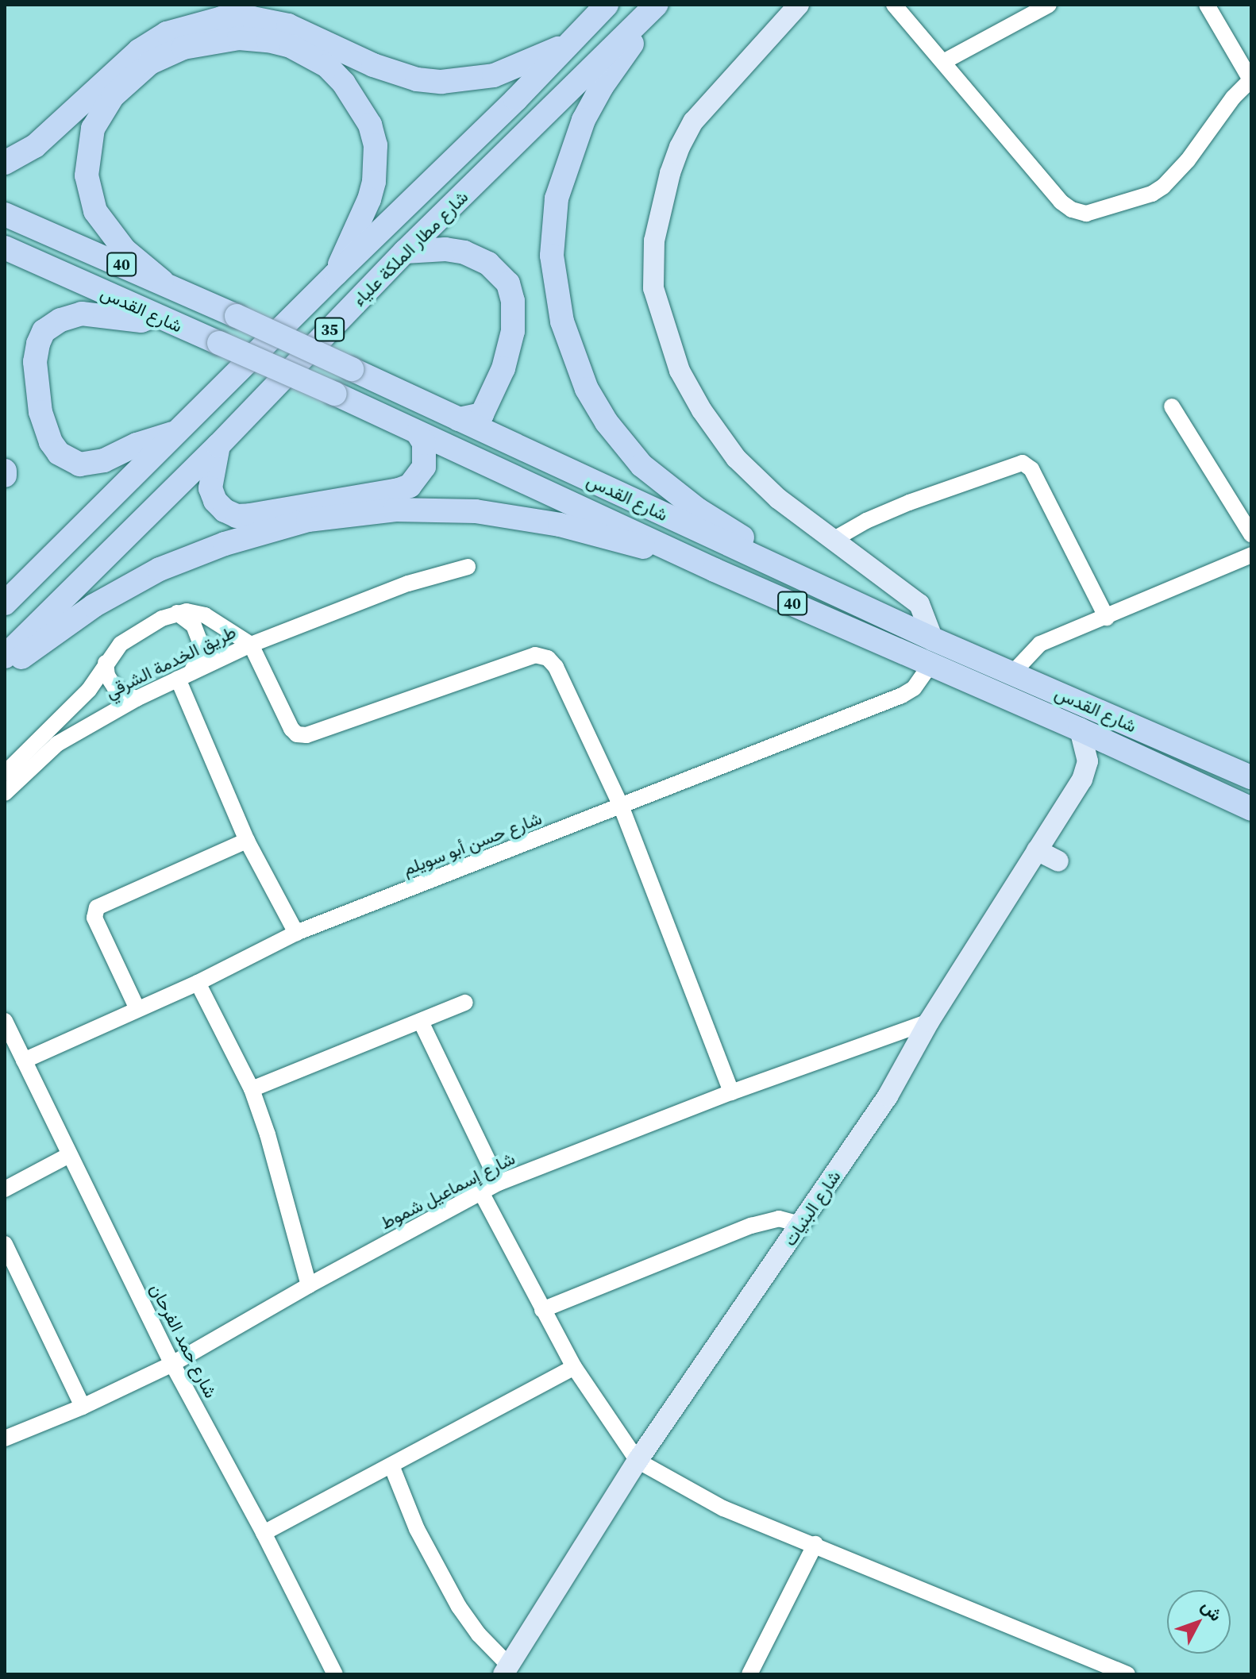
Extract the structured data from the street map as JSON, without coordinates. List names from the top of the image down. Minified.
{"streets":{"highway":["شارع مطار الملكة علياء","40","شارع القدس","35"],"main road":["شارع البنيات"],"street":["طريق الخدمة الشرقي","شارع حسن أبو سويلم","شارع إسماعيل شموط","شارع حمد الفرحان"]},"crossings":[["شارع القدس","شارع حسن أبو سويلم"],["شارع القدس","شارع البنيات"],["شارع حسن أبو سويلم","شارع حمد الفرحان"],["شارع إسماعيل شموط","شارع البنيات"],["شارع إسماعيل شموط","شارع حمد الفرحان"]],"north":"top right"}
